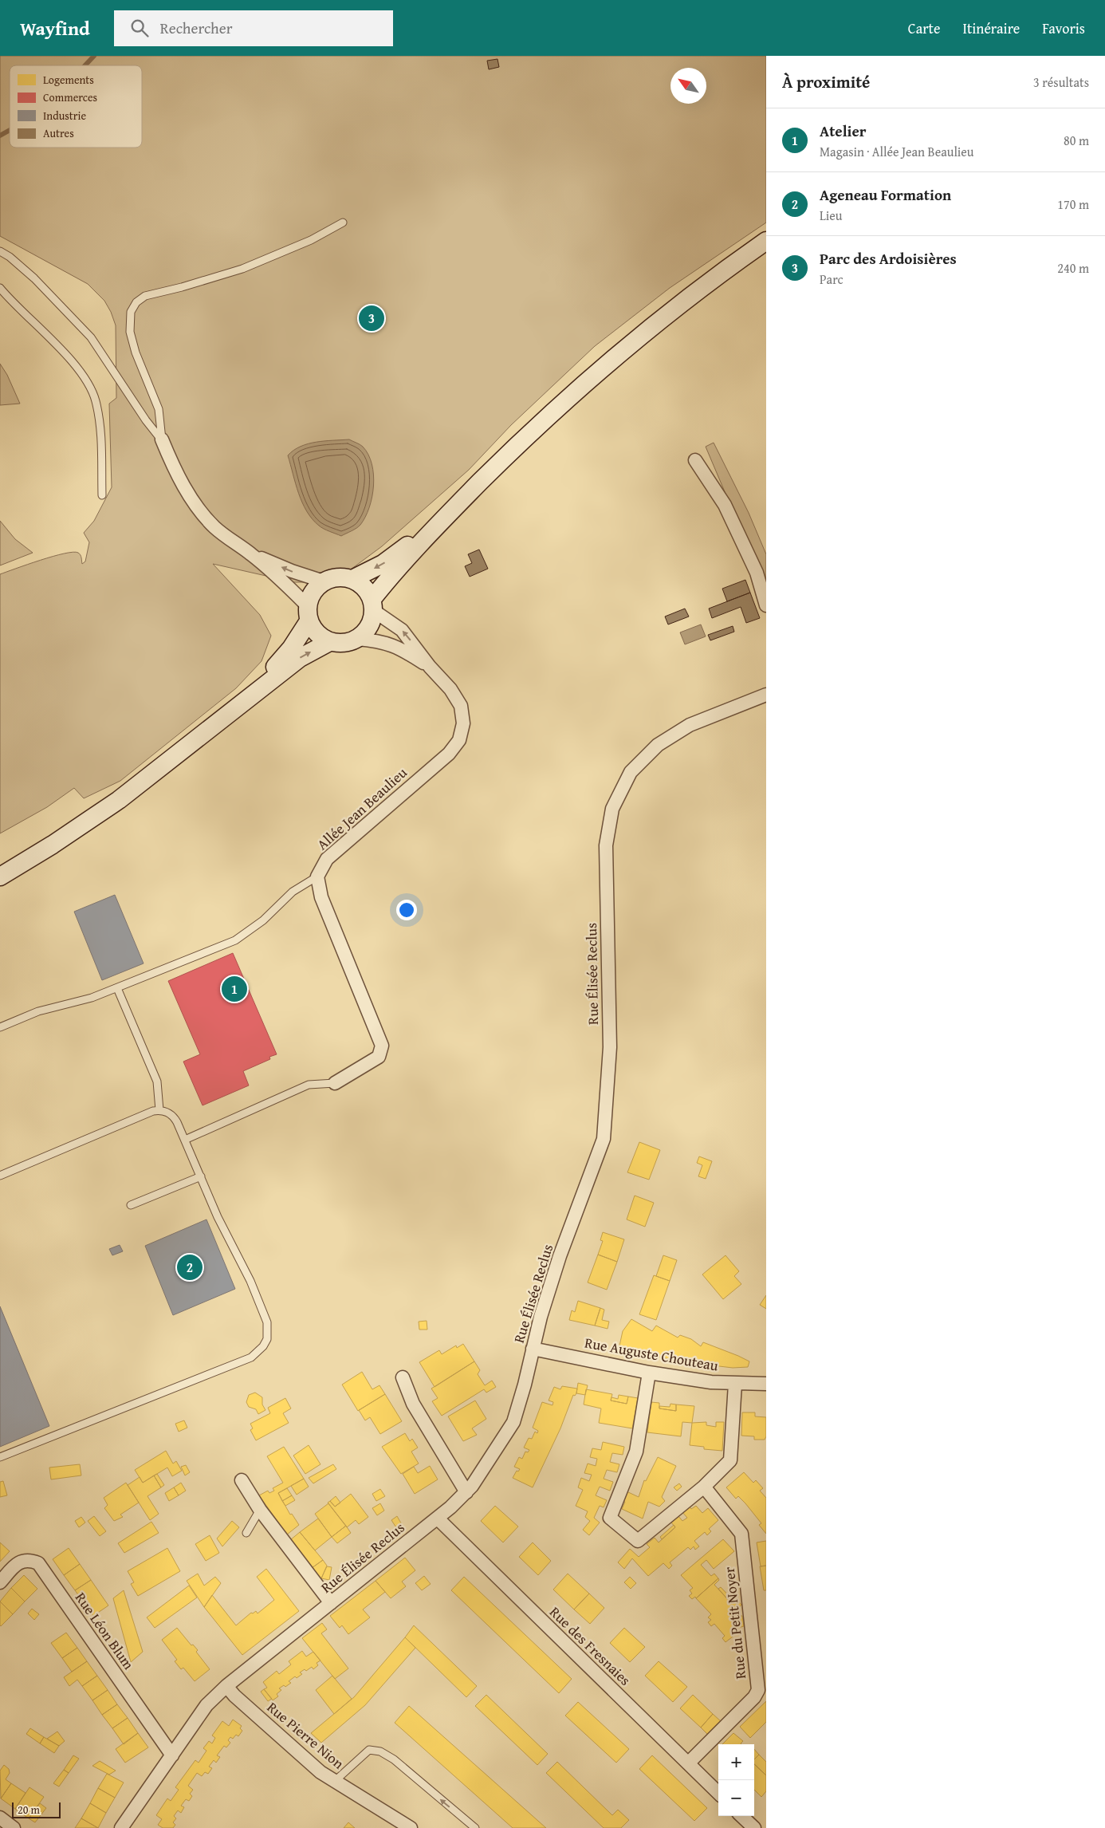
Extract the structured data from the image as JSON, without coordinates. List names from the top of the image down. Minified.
{"streets":{"street":["Allée Jean Beaulieu","Rue Élisée Reclus","Rue Auguste Chouteau","Rue du Petit Noyer","Rue Léon Blum","Rue des Fresnaies","Rue Pierre Nion"]},"crossings":[["Rue Élisée Reclus","Rue Auguste Chouteau"],["Rue Élisée Reclus","Rue Léon Blum"],["Rue Élisée Reclus","Rue des Fresnaies"],["Rue Élisée Reclus","Rue Pierre Nion"],["Rue du Petit Noyer","Rue des Fresnaies"]],"legend":["Logements","Commerces","Industrie","Autres"],"scale_bar":"20 m","north":"top left","page":{"header":"Wayfind","search":"Rechercher","nav":["Carte","Itinéraire","Favoris"],"heading":["À proximité","3 résultats"],"list":[{"mark":"1","name":"Atelier","note":"Magasin · Allée Jean Beaulieu","value":"80 m"},{"mark":"2","name":"Ageneau Formation","note":"Lieu","value":"170 m"},{"mark":"3","name":"Parc des Ardoisières","note":"Parc","value":"240 m"}],"pins":["3","1","2"],"map_buttons":["+","−"],"scale":"20 m"}}
